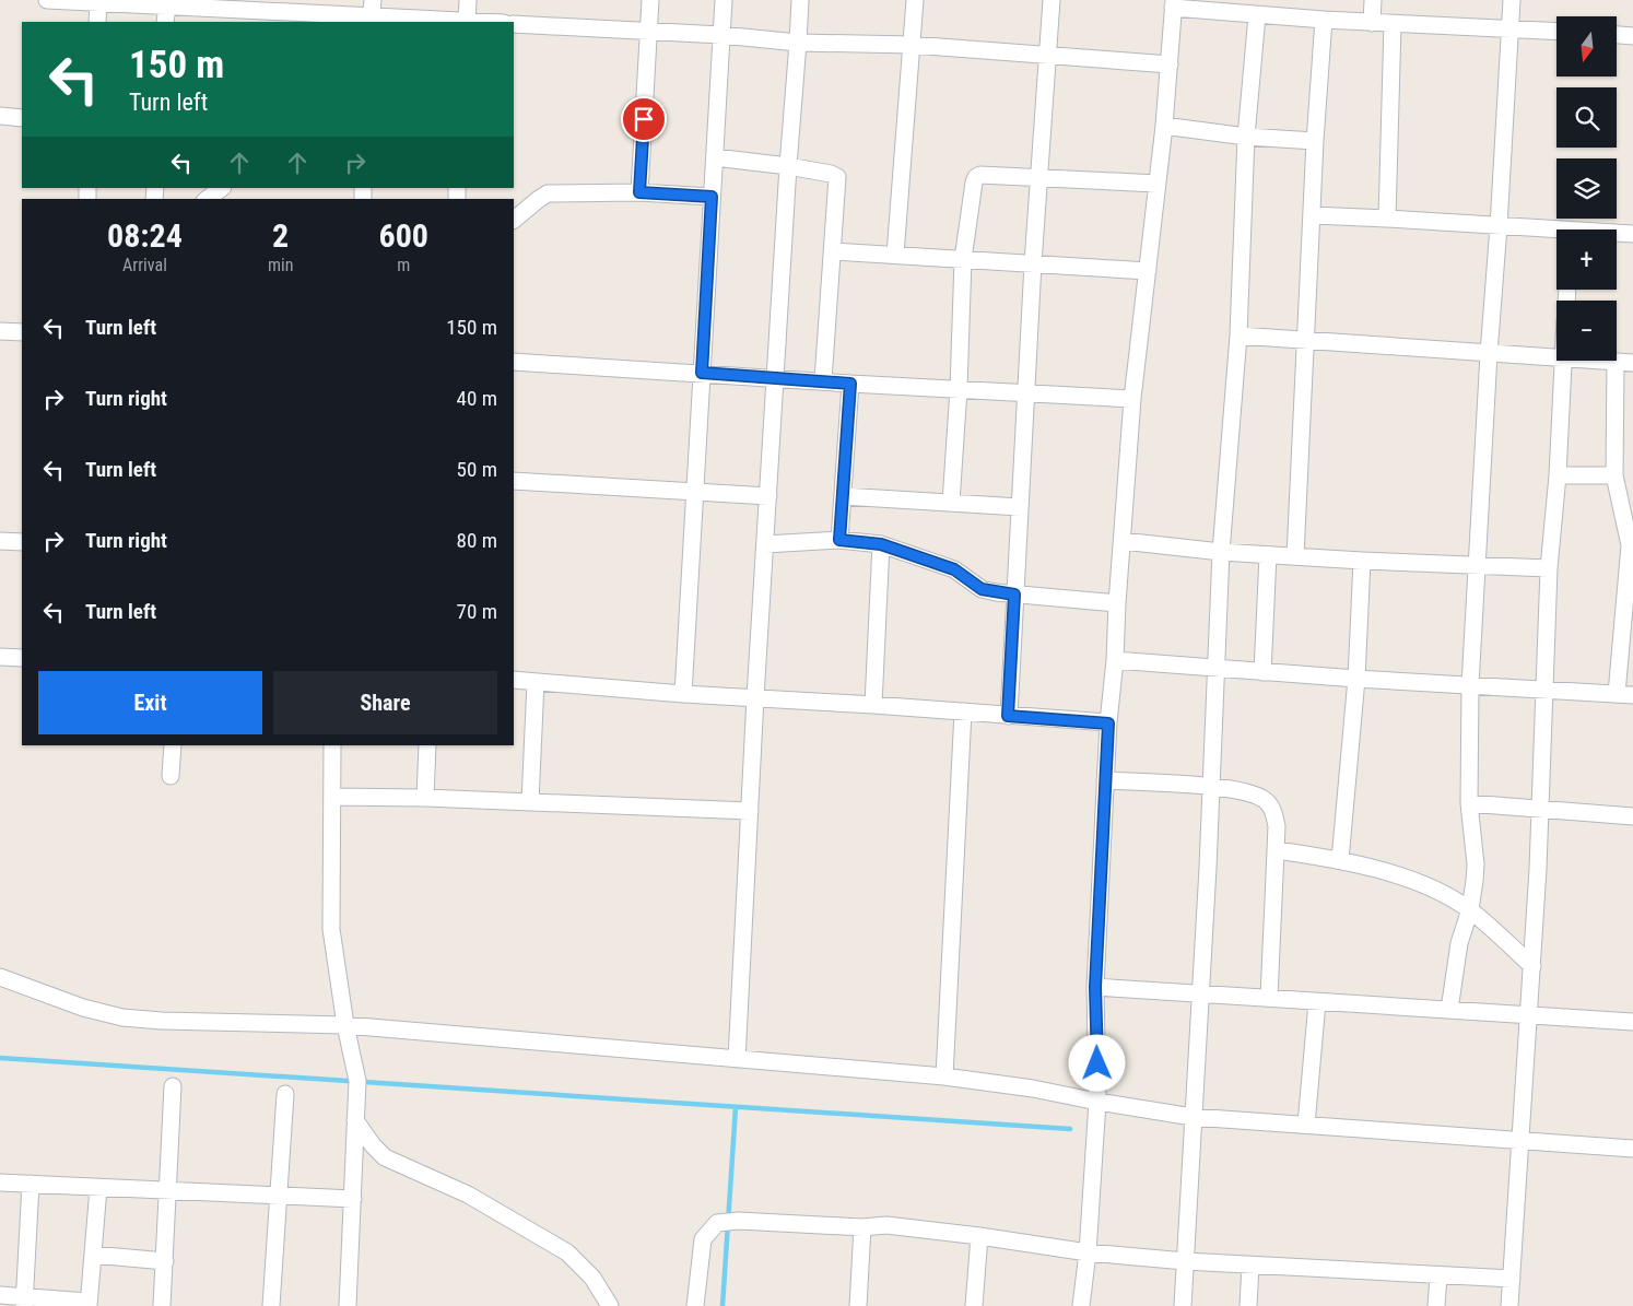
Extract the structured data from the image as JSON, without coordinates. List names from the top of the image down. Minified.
{"north":"bottom","page":{"map_buttons":["+","−"],"turn":["150 m","Turn left"],"eta":["08:24","Arrival","2","min","600","m"],"list":[{"name":"Turn left","value":"150 m"},{"name":"Turn right","value":"40 m"},{"name":"Turn left","value":"50 m"},{"name":"Turn right","value":"80 m"},{"name":"Turn left","value":"70 m"}],"buttons":["Exit","Share"]}}
